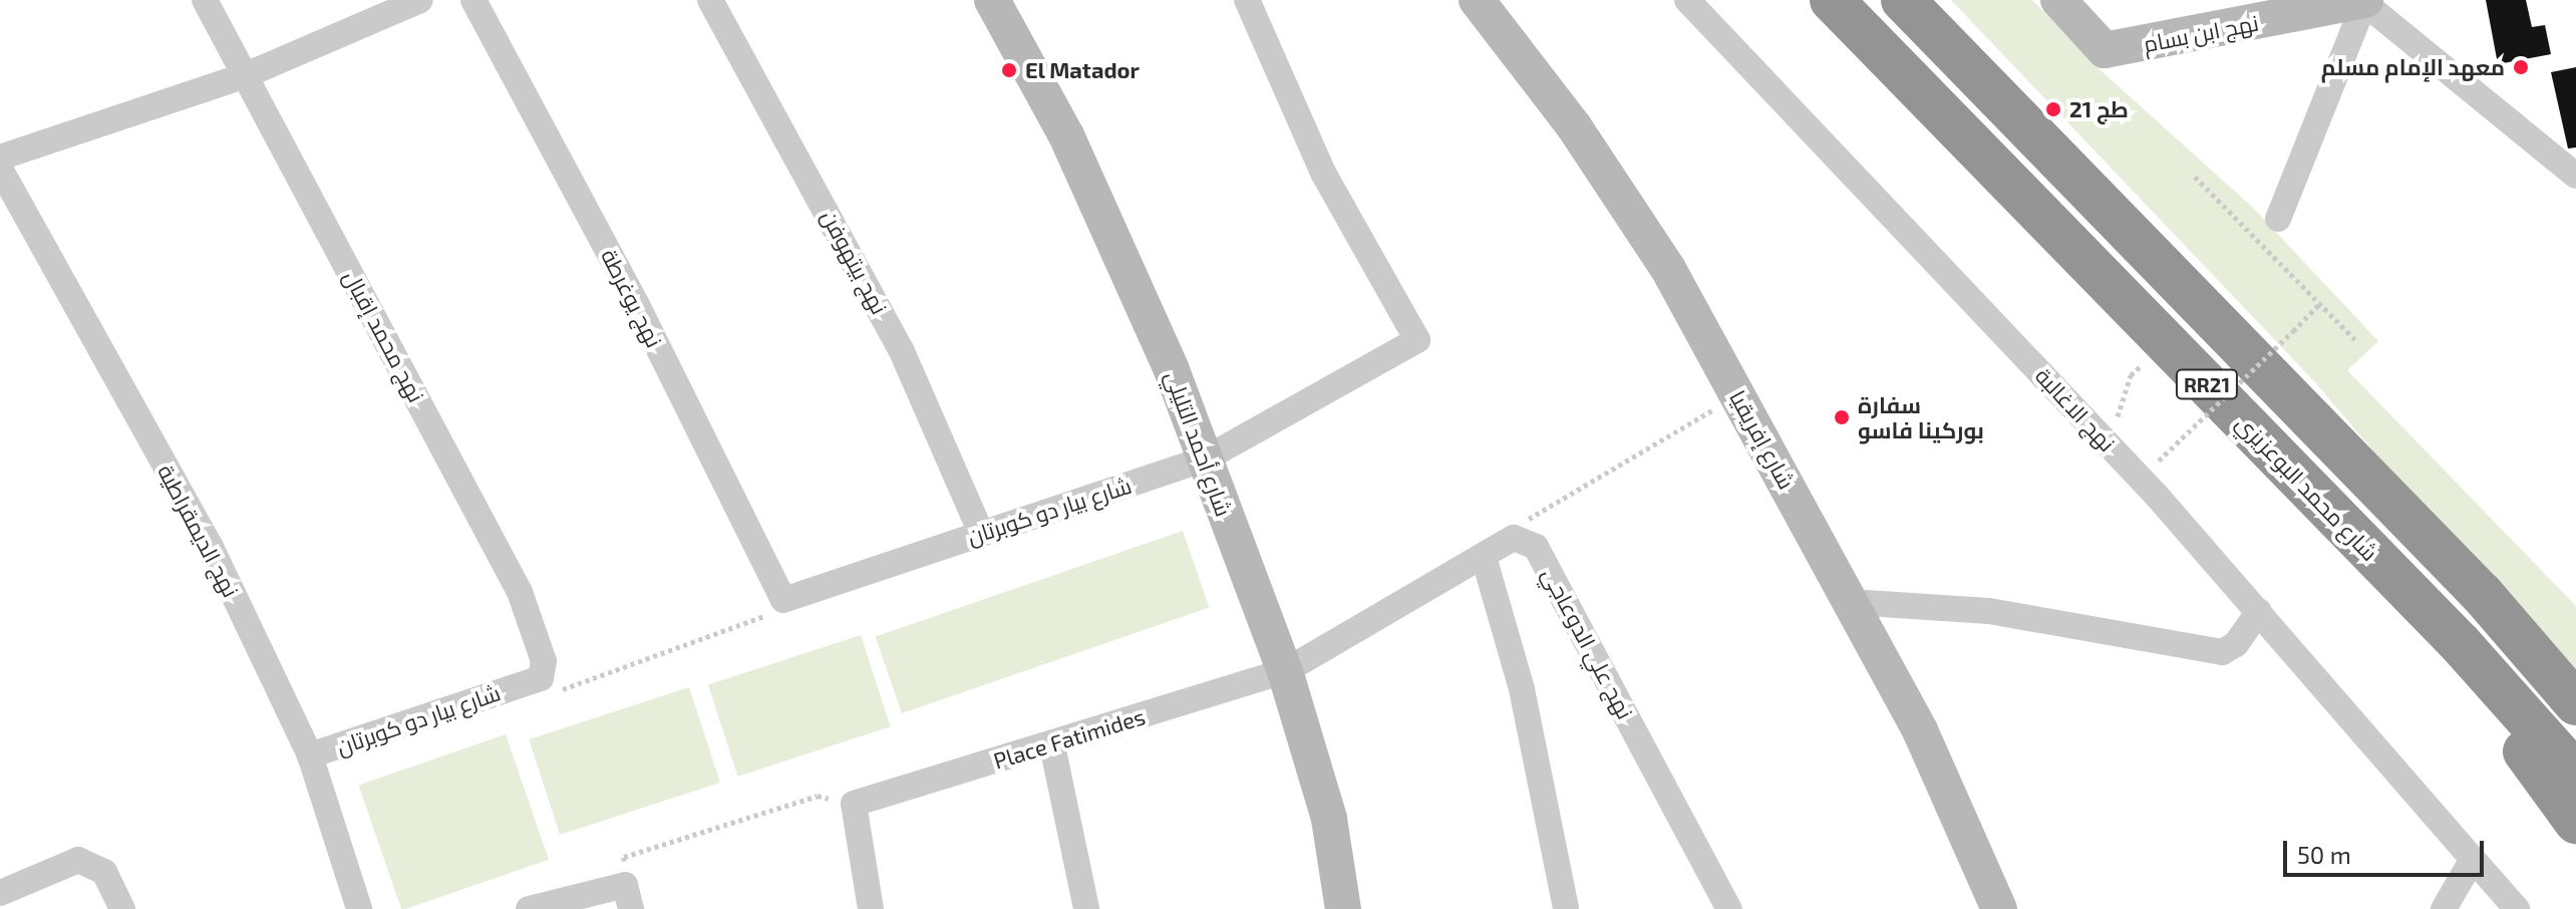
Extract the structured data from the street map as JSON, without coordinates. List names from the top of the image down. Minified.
{"streets":{"highway":["RR21","شارع محمد البوعزيزي"],"street":["نهج ابن بسام","نهج بيتهوفن","نهج يوغرطة","نهج محمد إقبال","نهج الاغالبة","شارع إفريقيا","شارع أحمد التليلي","شارع بيار دو كوبرتان","نهج الديمقراطية","نهج علي الدوعاجي","Place Fatimides"]},"crossings":[["نهج بيتهوفن","شارع بيار دو كوبرتان"],["نهج يوغرطة","شارع بيار دو كوبرتان"],["نهج محمد إقبال","شارع بيار دو كوبرتان"],["شارع أحمد التليلي","شارع بيار دو كوبرتان"],["شارع أحمد التليلي","Place Fatimides"],["شارع بيار دو كوبرتان","نهج الديمقراطية"]],"places":["معهد الإمام مسلم","El Matador","طج 21","سفارة بوركينا فاسو"],"scale_bar":"50 m"}
